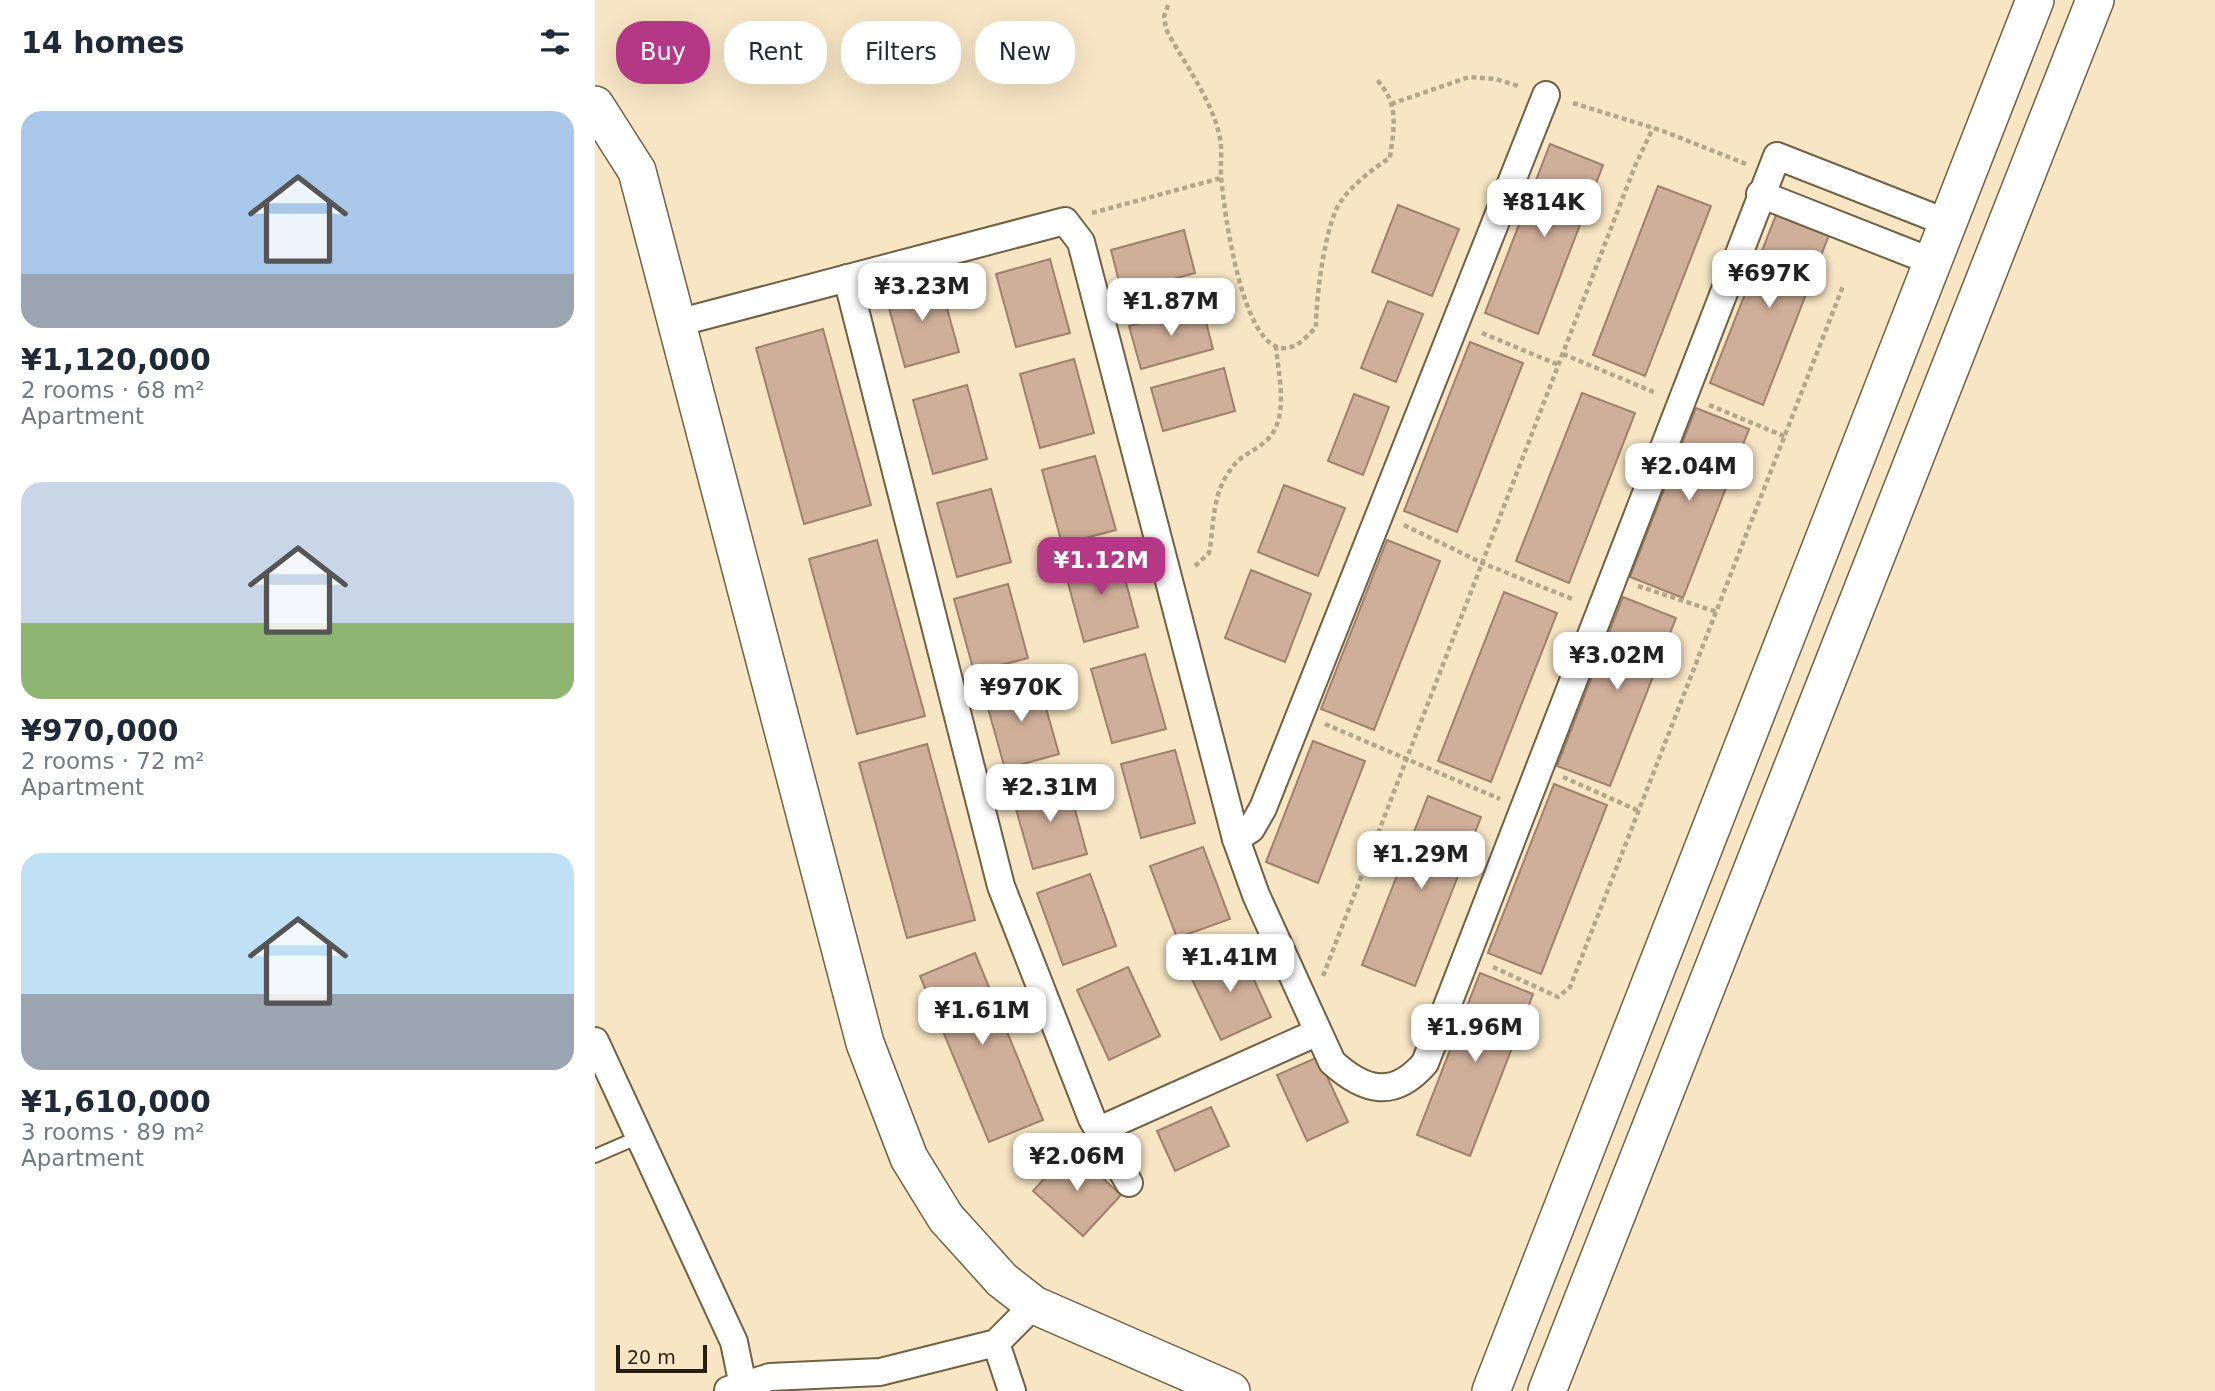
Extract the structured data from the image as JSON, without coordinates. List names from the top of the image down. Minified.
{"scale_bar":"20 m","page":{"heading":"14 homes","chip":["Buy","Rent","Filters","New"],"list":[{"name":"¥1,120,000","note":"2 rooms · 68 m² · Apartment"},{"name":"¥970,000","note":"2 rooms · 72 m² · Apartment"},{"name":"¥1,610,000","note":"3 rooms · 89 m² · Apartment"}],"price":["¥814K","¥697K","¥3.23M","¥1.87M","¥2.04M","¥1.12M","¥3.02M","¥970K","¥2.31M","¥1.29M","¥1.41M","¥1.61M","¥1.96M","¥2.06M"],"scale":"20 m"}}
